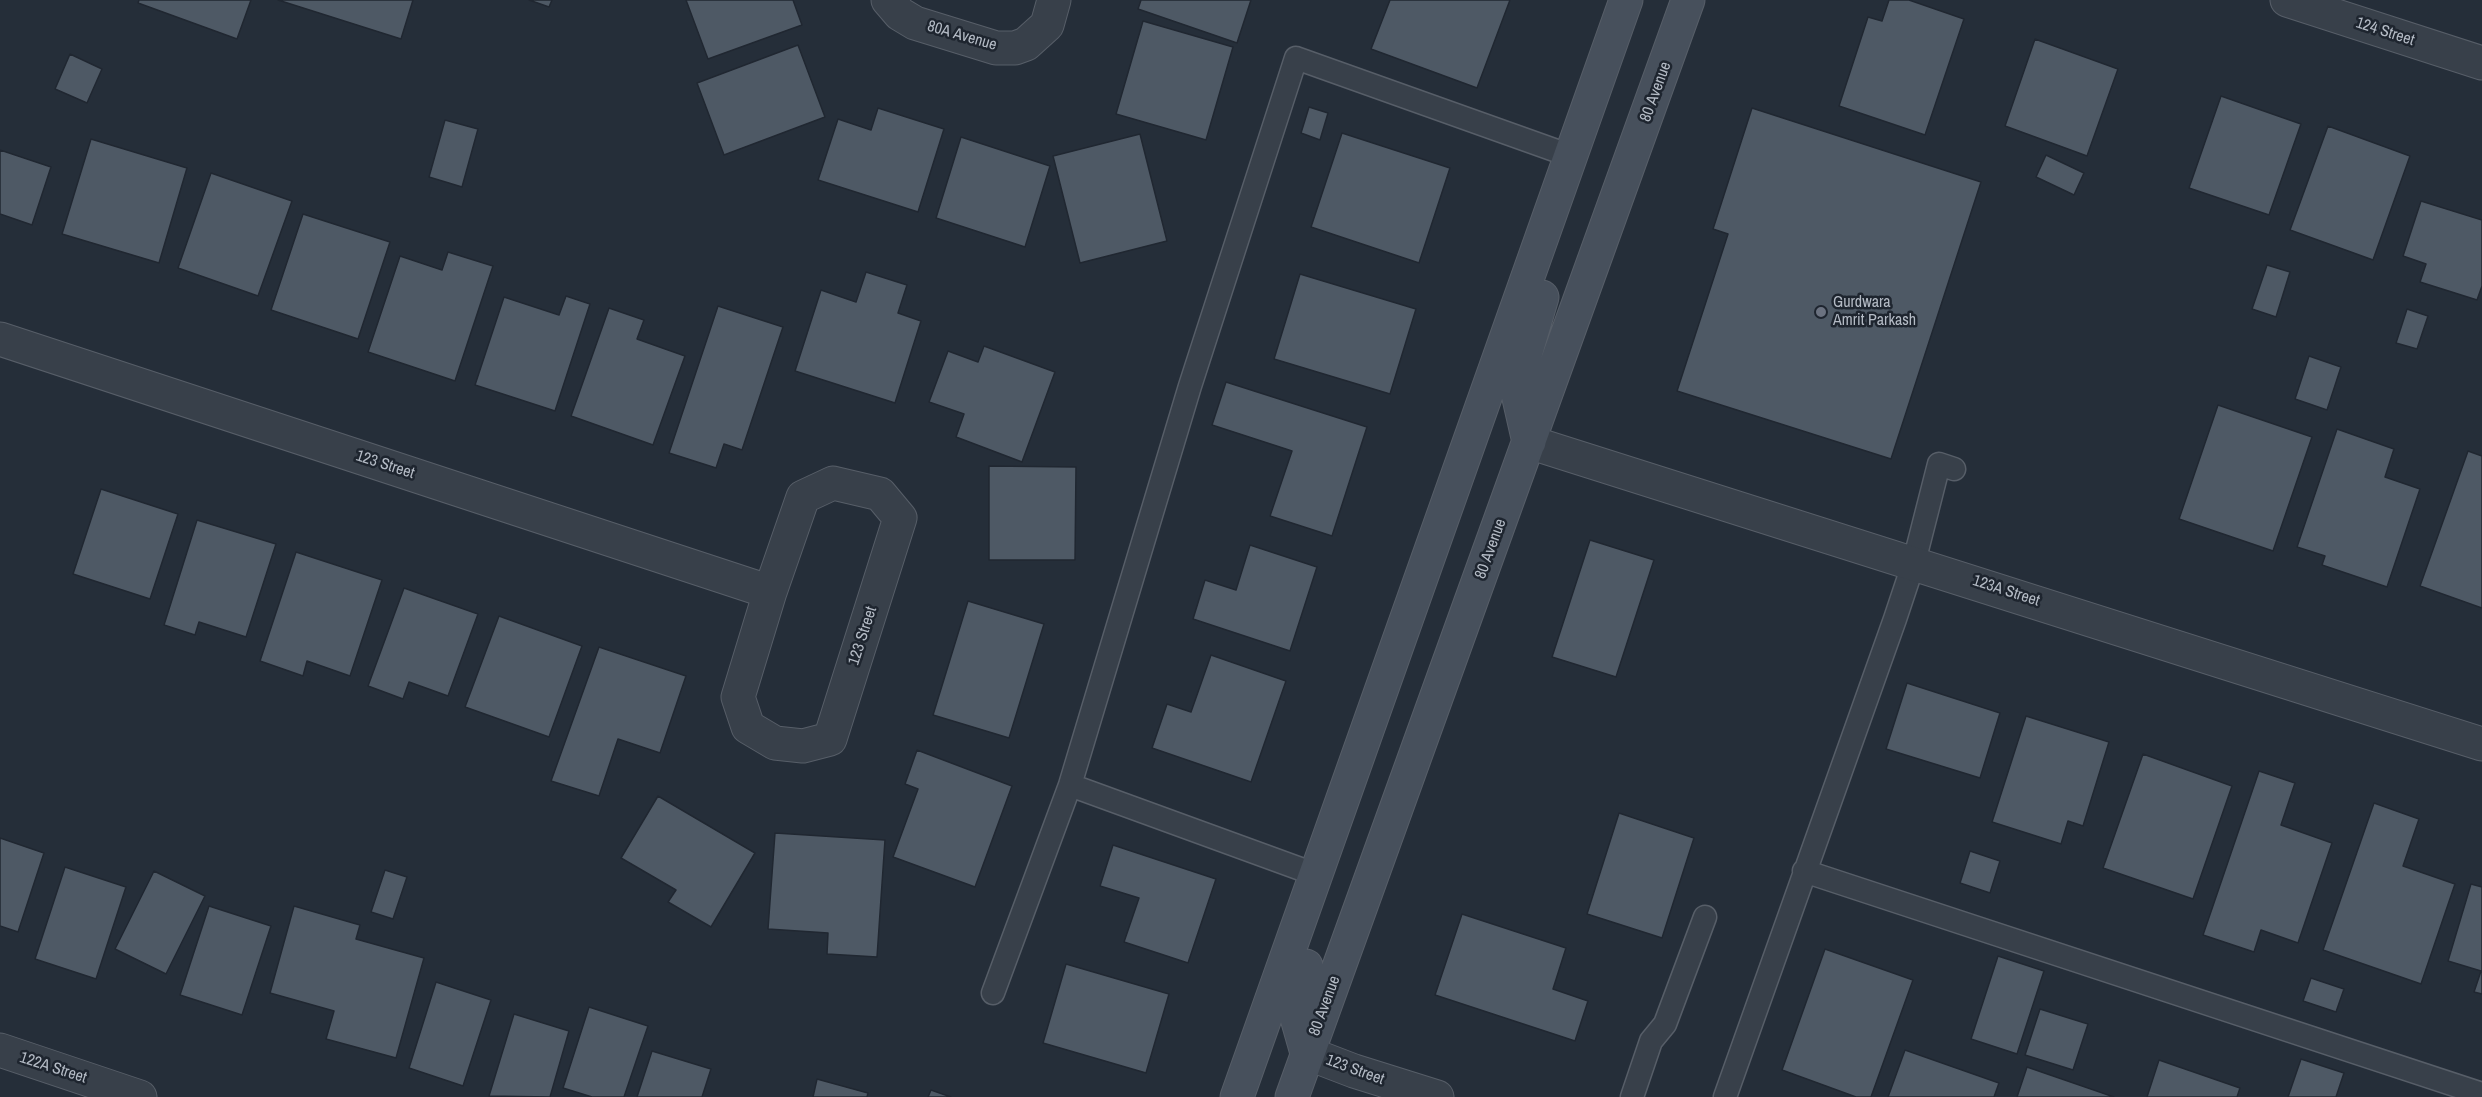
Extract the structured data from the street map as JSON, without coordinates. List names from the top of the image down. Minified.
{"streets":{"main road":["80 Avenue"],"street":["124 Street","80A Avenue","123 Street","123A Street","122A Street"]},"crossings":[["80 Avenue","123 Street"],["80 Avenue","123A Street"]],"places":["Gurdwara Amrit Parkash"]}
